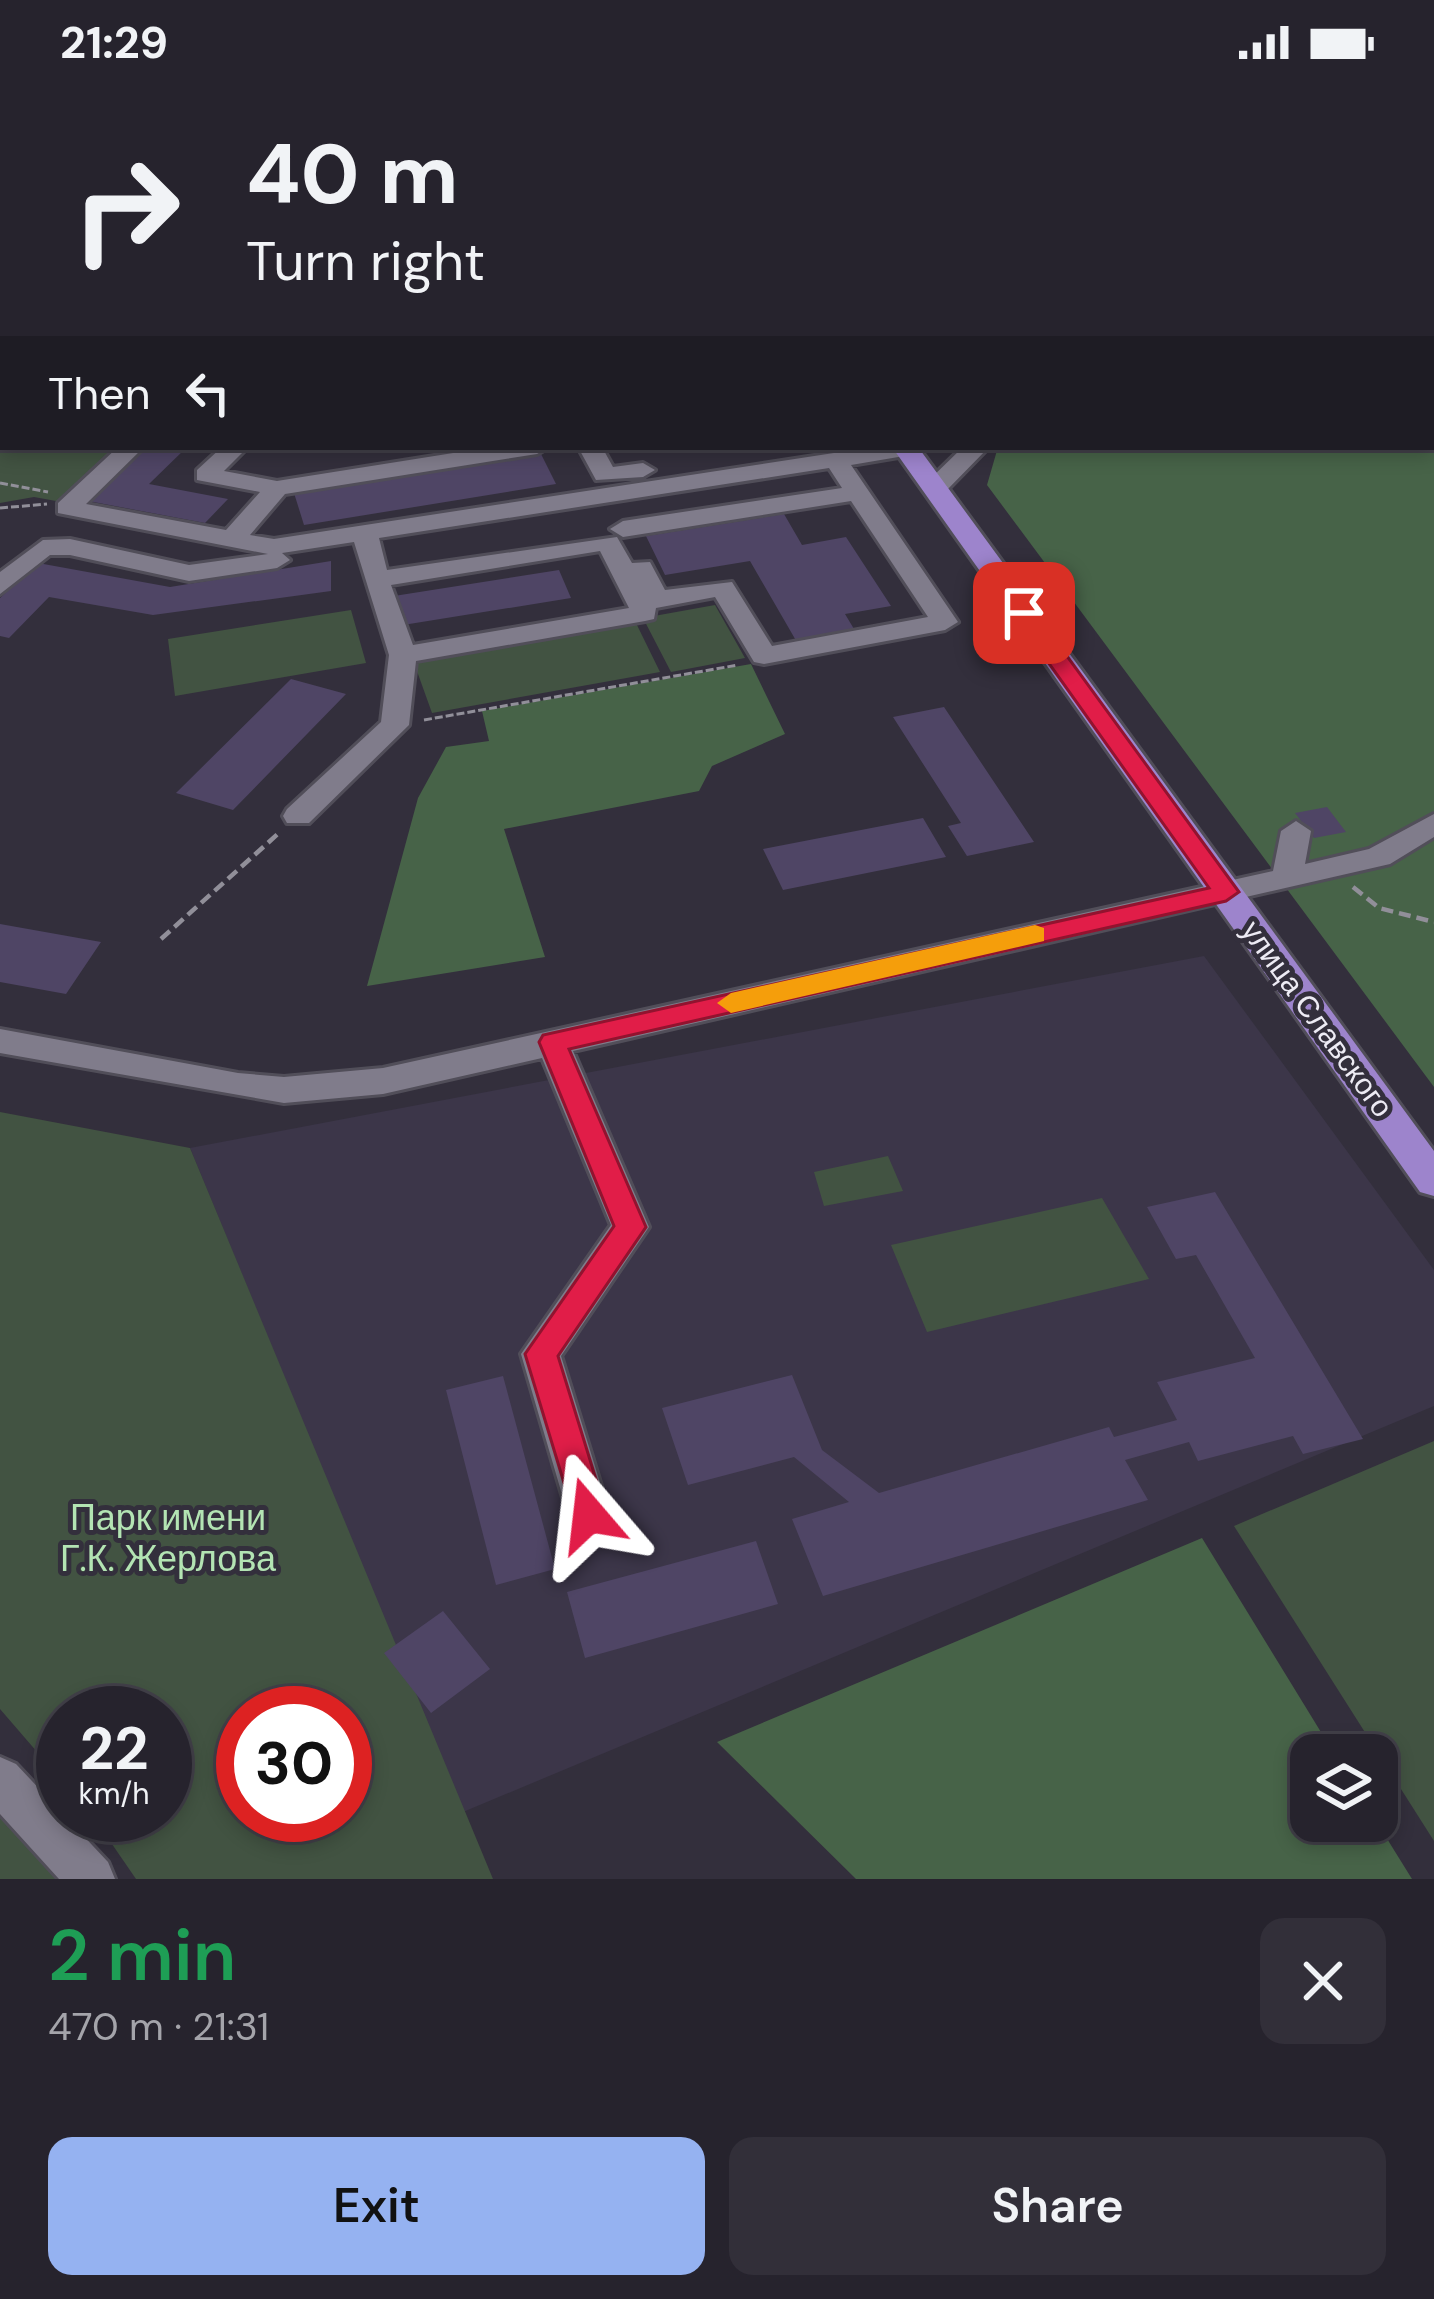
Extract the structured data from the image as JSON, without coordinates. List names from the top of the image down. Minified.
{"streets":{"main road":["улица Славского"]},"parks":["Парк имени Г.К. Жерлова"],"page":{"status":"21:29","turn":["40 m","Turn right"],"then":"Then","speed":"22 km/h","limit":"30","heading":["2 min","470 m · 21:31"],"buttons":["Exit","Share"]}}
